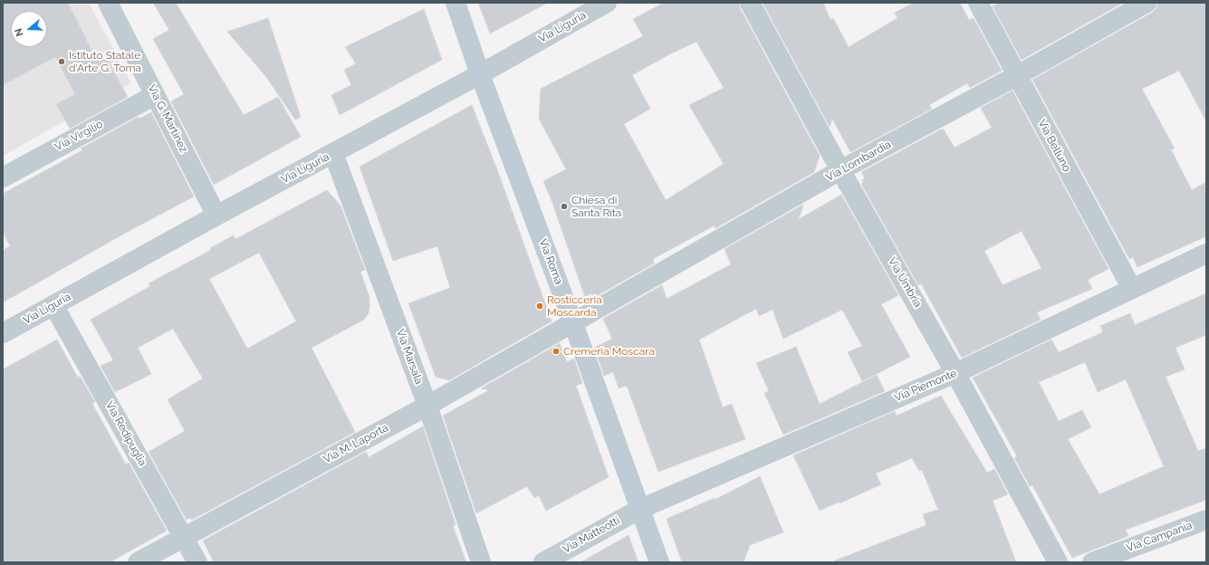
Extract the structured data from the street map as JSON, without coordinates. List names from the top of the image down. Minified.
{"streets":{"main road":["Via Roma"],"street":["Via Liguria","Via G. Martinez","Via Virgilio","Via Belluno","Via Lombardia","Via Umbria","Via Marsala","Via Piemonte","Via Redipuglia","Via M. Laporta","Via Matteotti","Via Campania"]},"crossings":[["Via Liguria","Via G. Martinez"],["Via Liguria","Via Roma"],["Via Liguria","Via Marsala"],["Via Liguria","Via Redipuglia"],["Via G. Martinez","Via Virgilio"],["Via Belluno","Via Lombardia"],["Via Belluno","Via Piemonte"],["Via Lombardia","Via Roma"],["Via Lombardia","Via Umbria"],["Via Lombardia","Via M. Laporta"],["Via Roma","Via Piemonte"],["Via Roma","Via M. Laporta"],["Via Roma","Via Matteotti"],["Via Umbria","Via Piemonte"],["Via Marsala","Via M. Laporta"],["Via Piemonte","Via Matteotti"],["Via Redipuglia","Via M. Laporta"]],"places":["Istituto Statale d'Arte G. Toma","Chiesa di Santa Rita","Rosticceria Moscarda","Cremeria Moscara"],"north":"left"}
